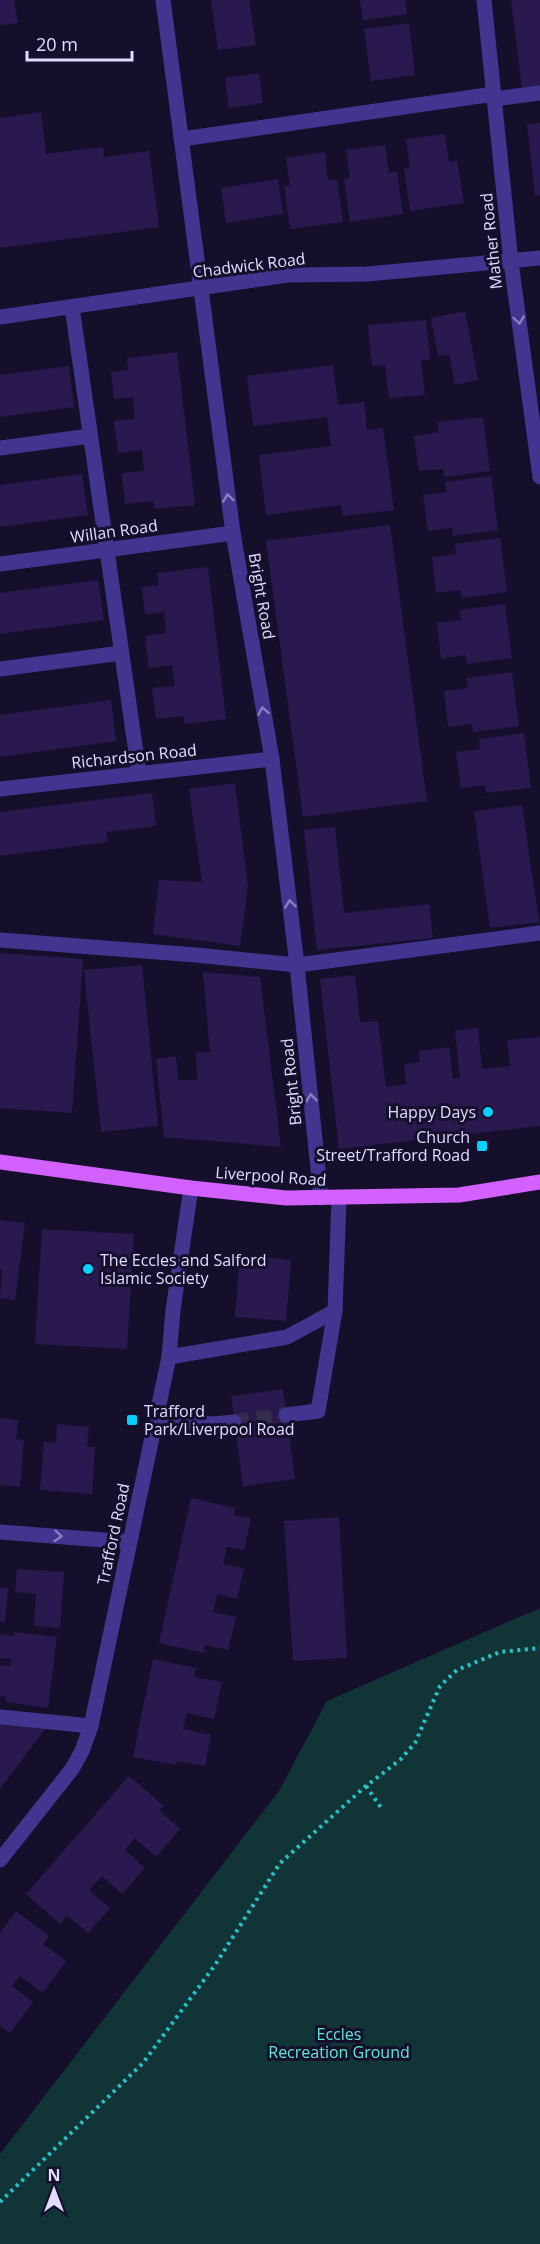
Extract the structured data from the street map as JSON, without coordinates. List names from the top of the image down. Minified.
{"streets":{"main road":["Liverpool Road"],"street":["Mather Road","Chadwick Road","Willan Road","Bright Road","Richardson Road","Trafford Road"]},"crossings":[["Mather Road","Chadwick Road"],["Chadwick Road","Bright Road"],["Willan Road","Bright Road"],["Bright Road","Richardson Road"],["Bright Road","Liverpool Road"],["Liverpool Road","Trafford Road"]],"one_way":["Mather Road"],"parks":["Eccles Recreation Ground"],"places":{"other":["Happy Days","The Eccles and Salford Islamic Society"],"transit":["Church Street/Trafford Road","Trafford Park/Liverpool Road"]},"scale_bar":"20 m","north":"top"}
